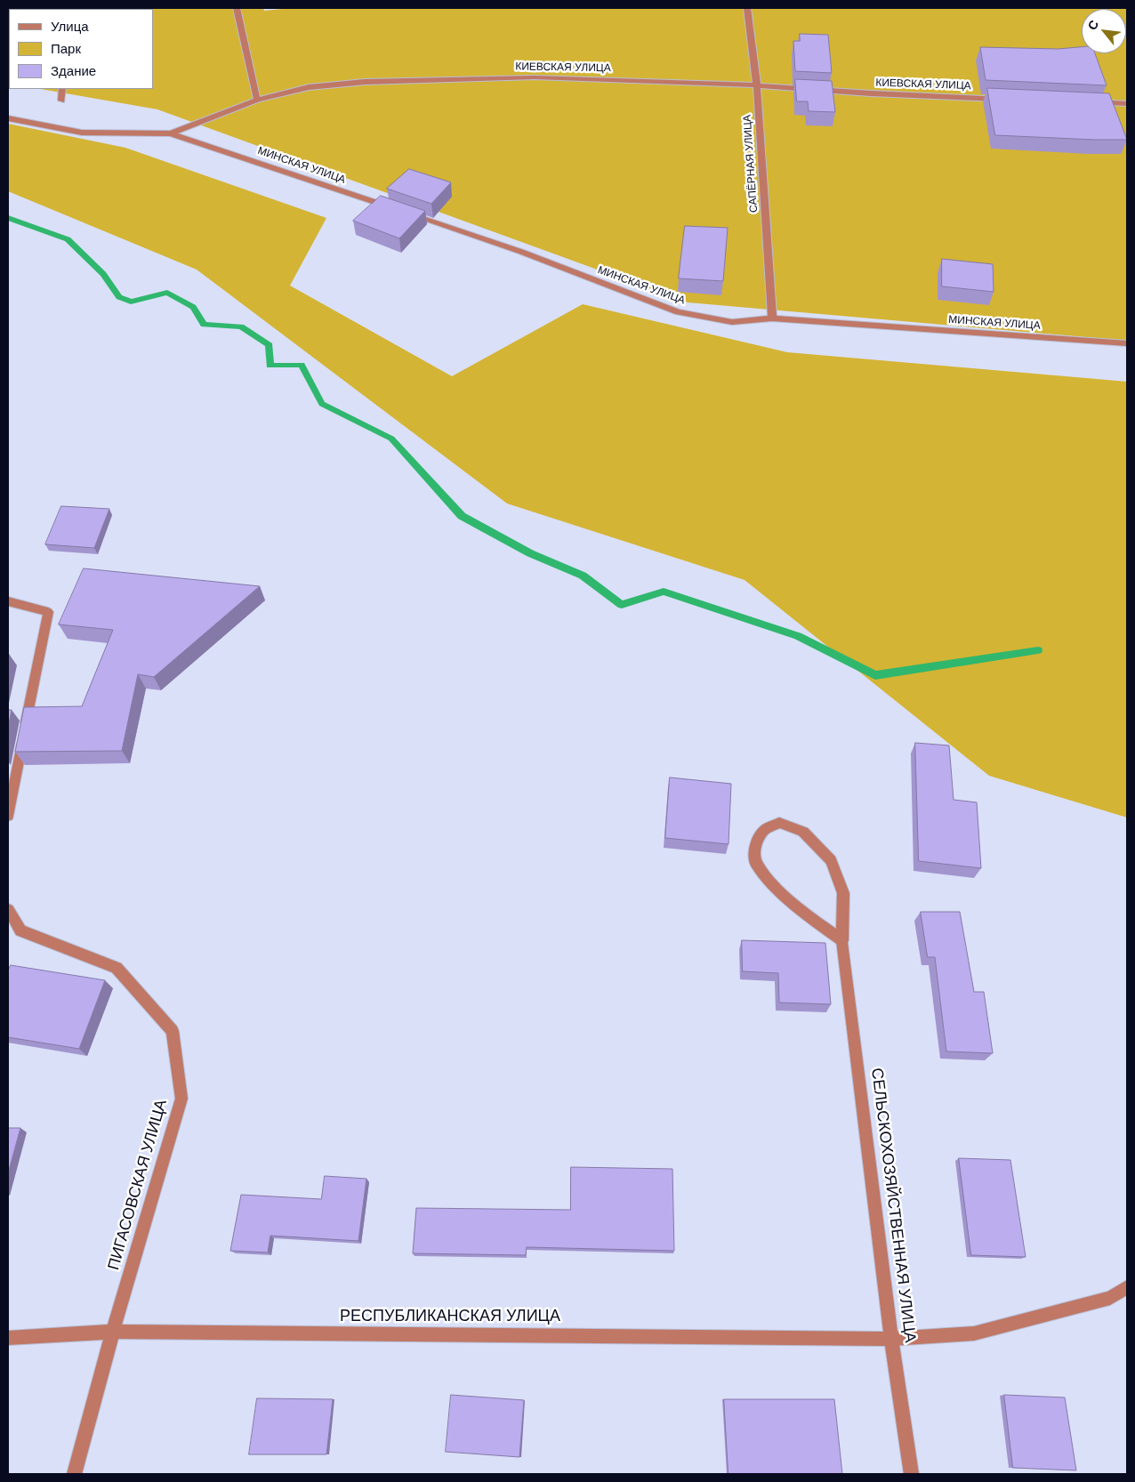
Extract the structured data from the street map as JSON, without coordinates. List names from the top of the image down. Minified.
{"streets":{"street":["КИЕВСКАЯ УЛИЦА","САПЁРНАЯ УЛИЦА","МИНСКАЯ УЛИЦА","ПИГАСОВСКАЯ УЛИЦА","СЕЛЬСКОХОЗЯЙСТВЕННАЯ УЛИЦА","РЕСПУБЛИКАНСКАЯ УЛИЦА"]},"crossings":[["КИЕВСКАЯ УЛИЦА","САПЁРНАЯ УЛИЦА"],["КИЕВСКАЯ УЛИЦА","МИНСКАЯ УЛИЦА"],["САПЁРНАЯ УЛИЦА","МИНСКАЯ УЛИЦА"],["ПИГАСОВСКАЯ УЛИЦА","РЕСПУБЛИКАНСКАЯ УЛИЦА"],["СЕЛЬСКОХОЗЯЙСТВЕННАЯ УЛИЦА","РЕСПУБЛИКАНСКАЯ УЛИЦА"]],"legend":["Улица","Парк","Здание"],"north":"top left"}
